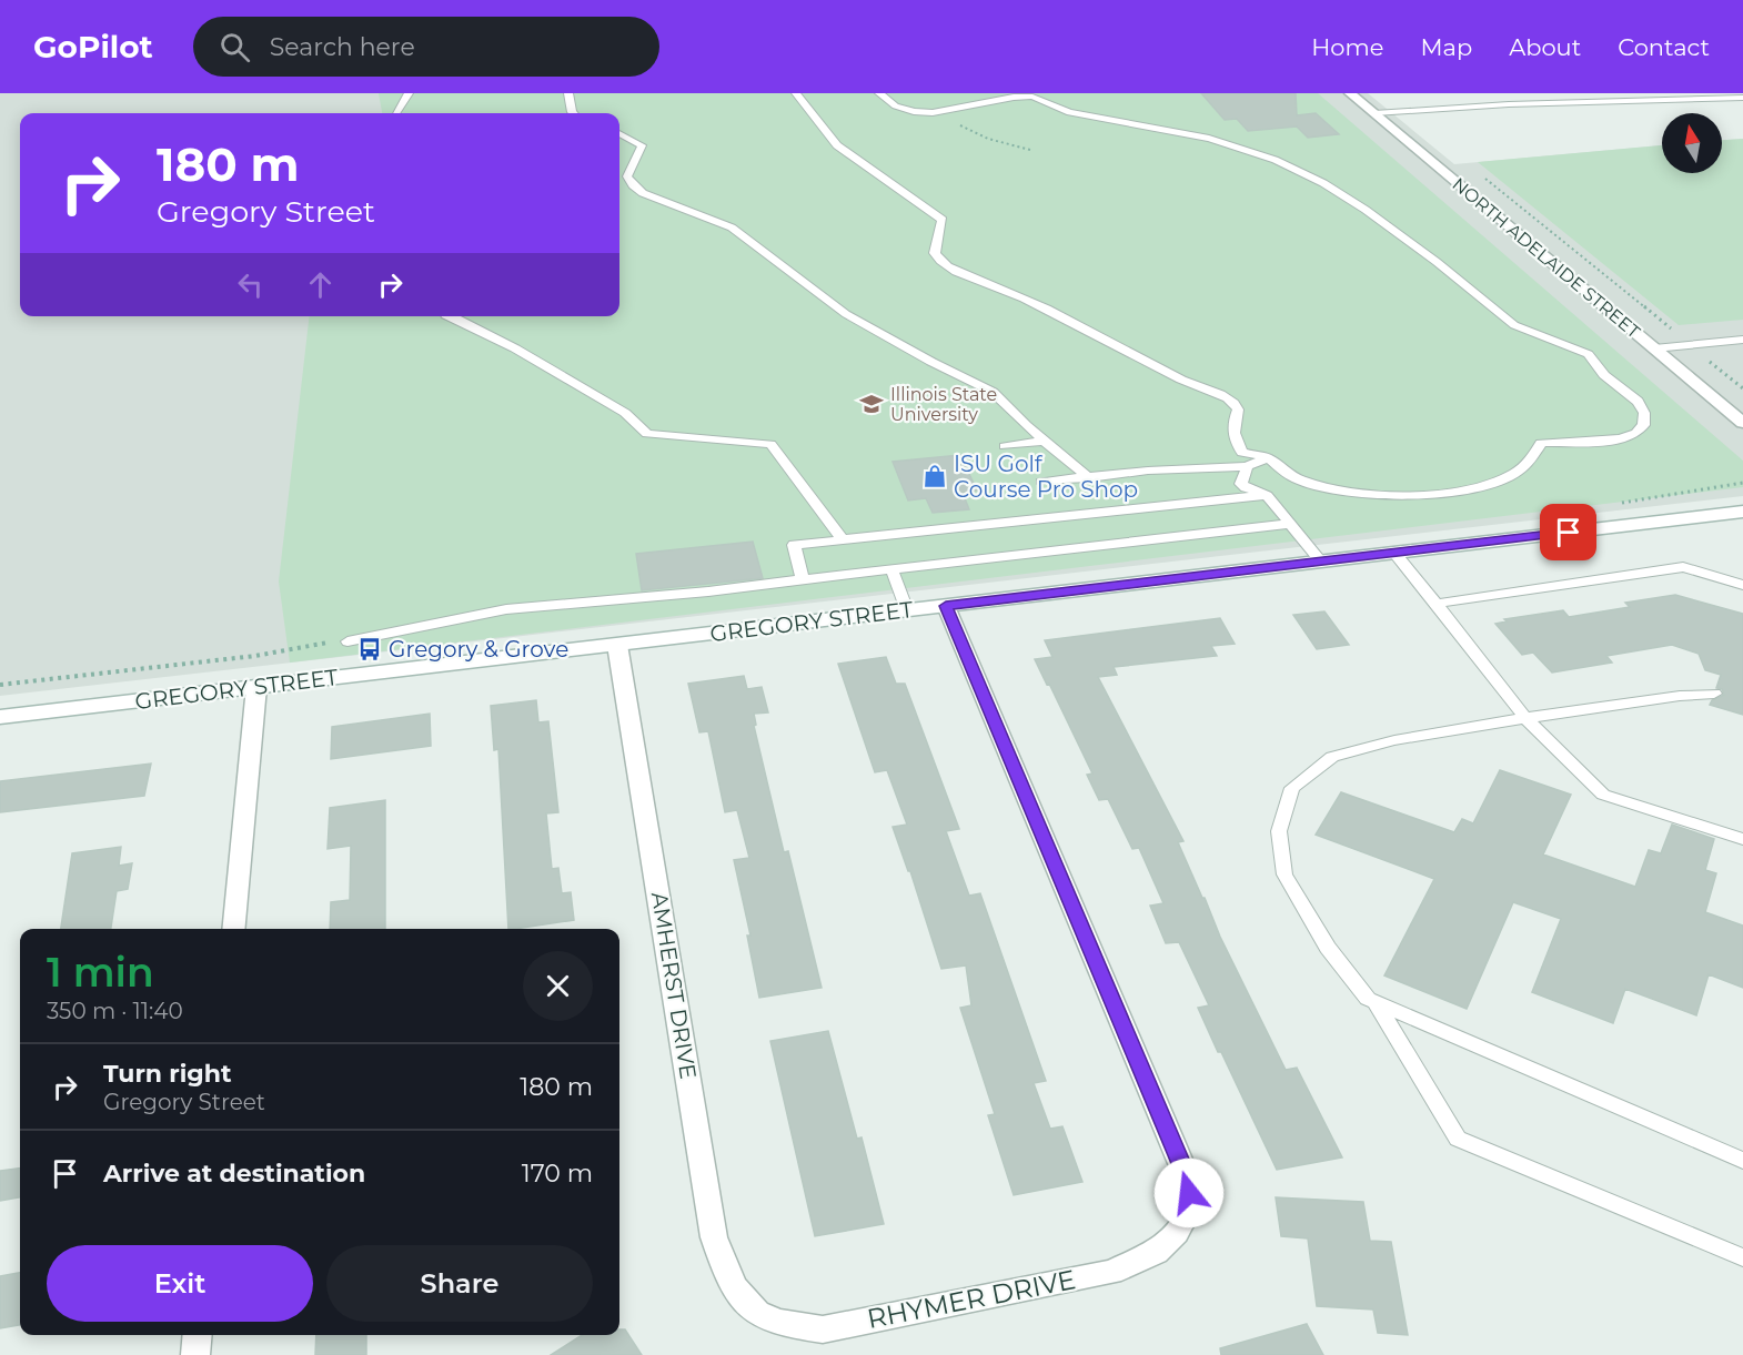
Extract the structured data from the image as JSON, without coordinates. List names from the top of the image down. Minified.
{"streets":{"street":["NORTH ADELAIDE STREET","GREGORY STREET","AMHERST DRIVE","RHYMER DRIVE"]},"crossings":[["GREGORY STREET","AMHERST DRIVE"],["GREGORY STREET","RHYMER DRIVE"],["AMHERST DRIVE","RHYMER DRIVE"]],"places":{"school or university":["Illinois State University"],"shop":["ISU Golf Course Pro Shop"],"bus stop":["Gregory & Grove"]},"north":"top","page":{"header":"GoPilot","search":"Search here","nav":["Home","Map","About","Contact"],"turn":["180 m","Gregory Street"],"heading":["1 min","350 m · 11:40"],"list":[{"name":"Turn right","note":"Gregory Street","value":"180 m"},{"name":"Arrive at destination","value":"170 m"}],"buttons":["Exit","Share"]}}
